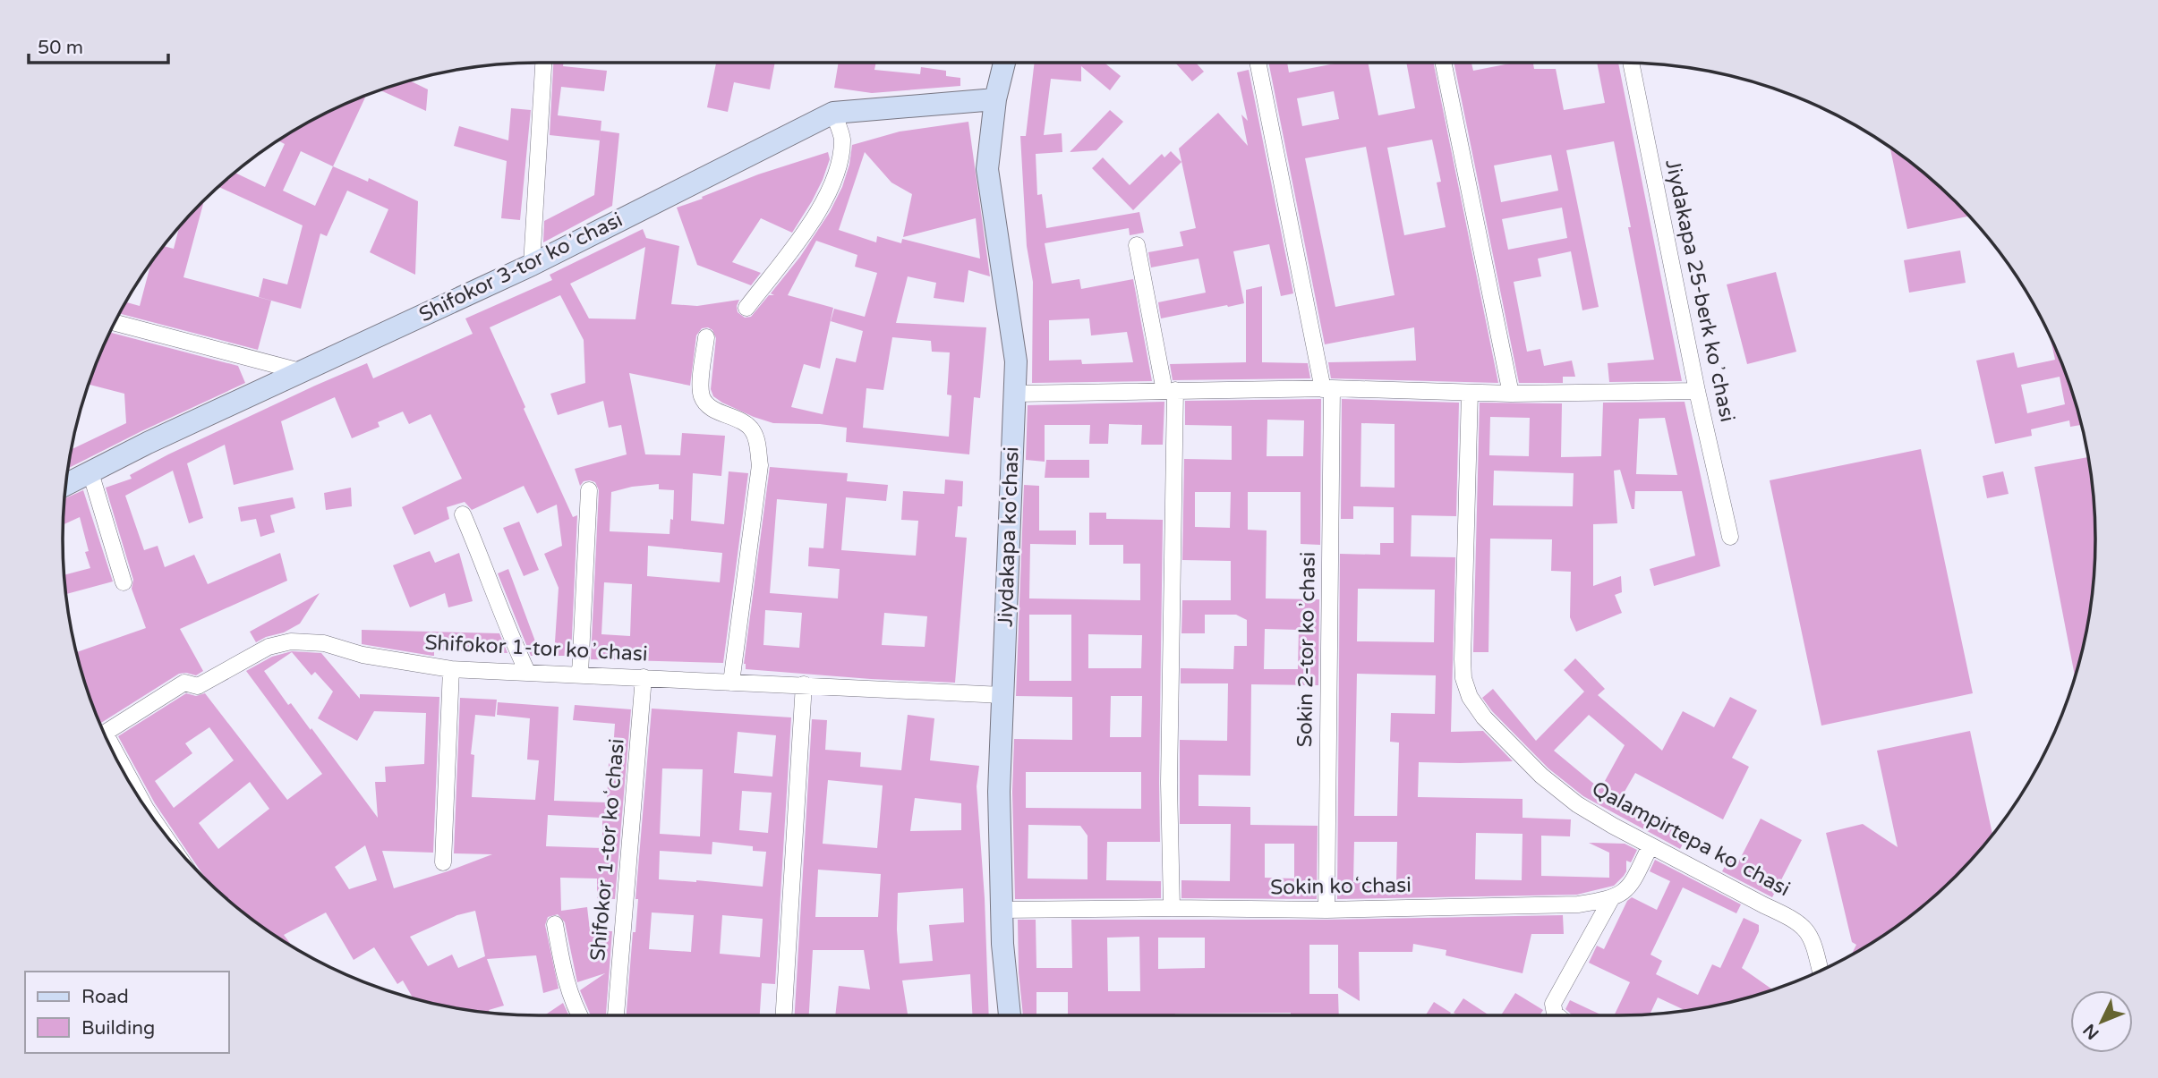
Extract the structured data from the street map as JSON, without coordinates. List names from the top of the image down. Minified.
{"streets":{"street":["Shifokor 3-tor koʼchasi","Jiydakapa 25-berk koʼchasi","Jiydakapa ko'chasi","Shifokor 1-tor koʼchasi","Sokin 2-tor koʼchasi","Qalampirtepa koʻchasi","Shifokor 1-tor koʻchasi","Sokin koʻchasi"]},"crossings":[["Shifokor 3-tor koʼchasi","Jiydakapa ko'chasi"],["Jiydakapa ko'chasi","Shifokor 1-tor koʼchasi"],["Jiydakapa ko'chasi","Sokin koʻchasi"],["Shifokor 1-tor koʼchasi","Shifokor 1-tor koʻchasi"],["Sokin 2-tor koʼchasi","Sokin koʻchasi"]],"legend":["Road","Building"],"scale_bar":"50 m","north":"bottom left"}
